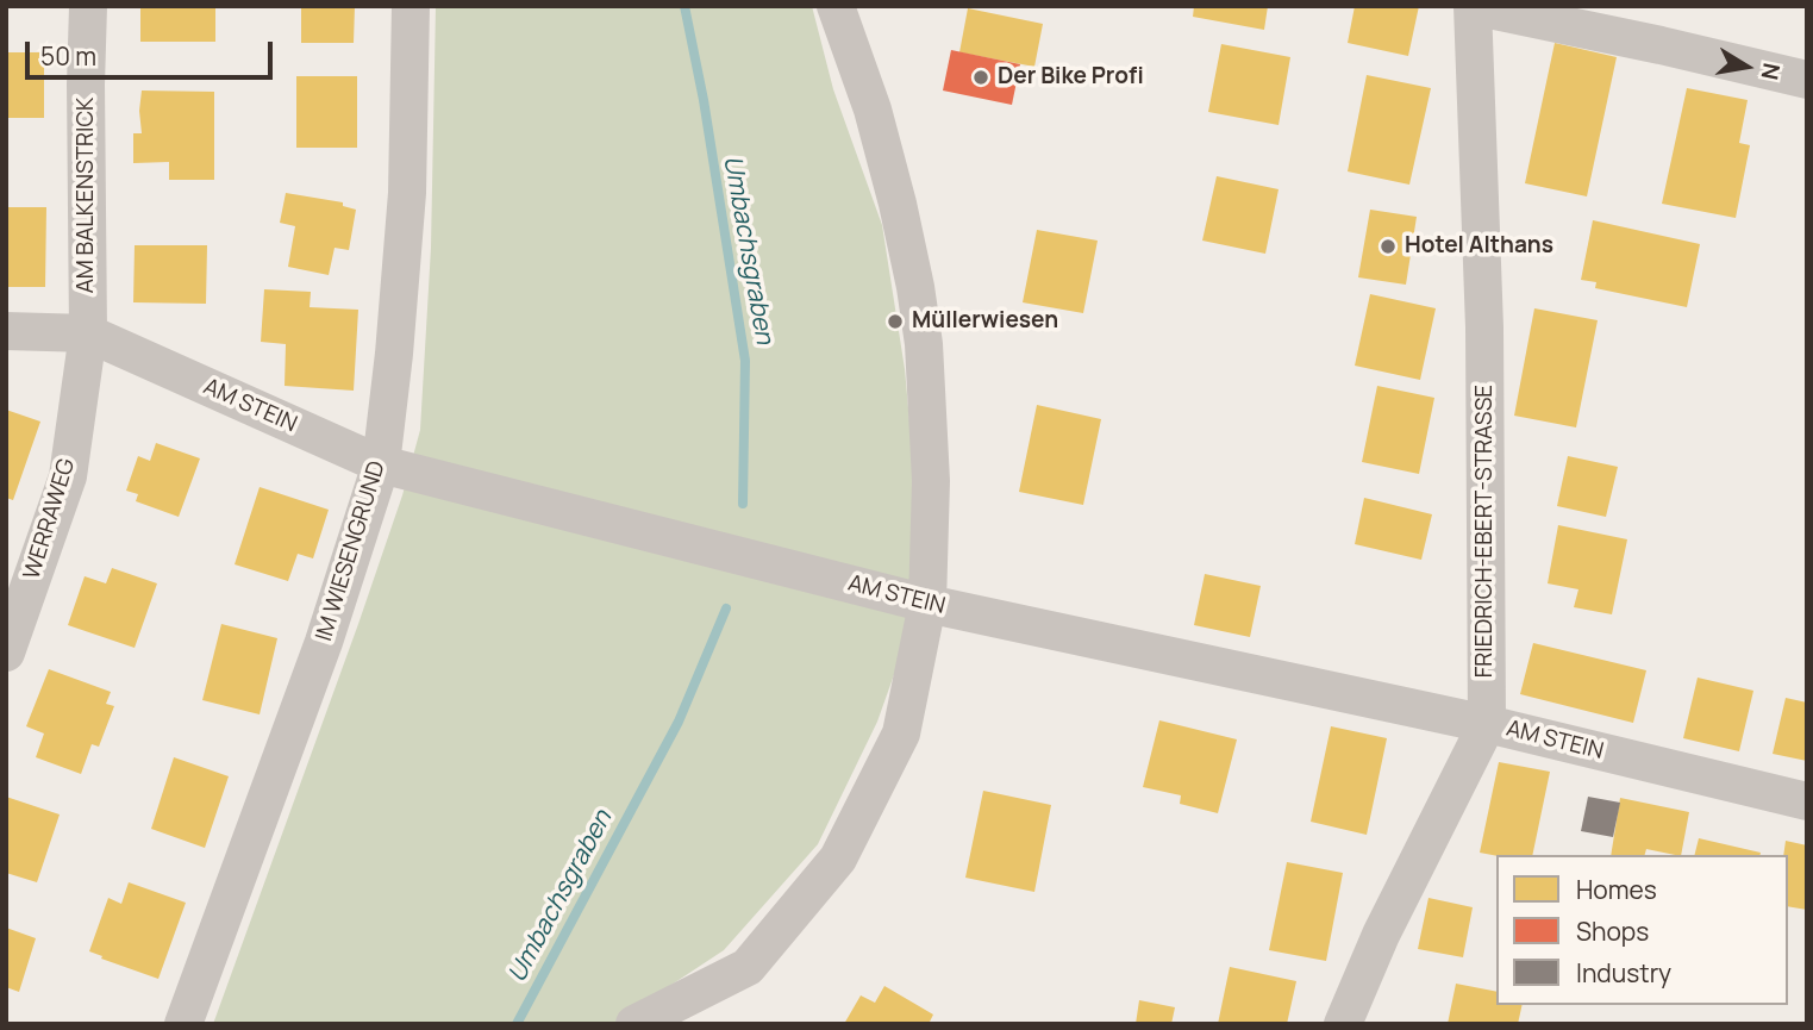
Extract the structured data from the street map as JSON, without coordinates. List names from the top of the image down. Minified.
{"streets":{"street":["AM BALKENSTRICK","AM STEIN","WERRAWEG","FRIEDRICH-EBERT-STRASSE","IM WIESENGRUND"]},"crossings":[["AM BALKENSTRICK","AM STEIN"],["AM BALKENSTRICK","WERRAWEG"],["AM STEIN","WERRAWEG"],["AM STEIN","FRIEDRICH-EBERT-STRASSE"],["AM STEIN","IM WIESENGRUND"]],"water":["Umbachsgraben"],"places":["Der Bike Profi","Hotel Althans","Müllerwiesen"],"legend":["Homes","Shops","Industry"],"scale_bar":"50 m","north":"right"}
